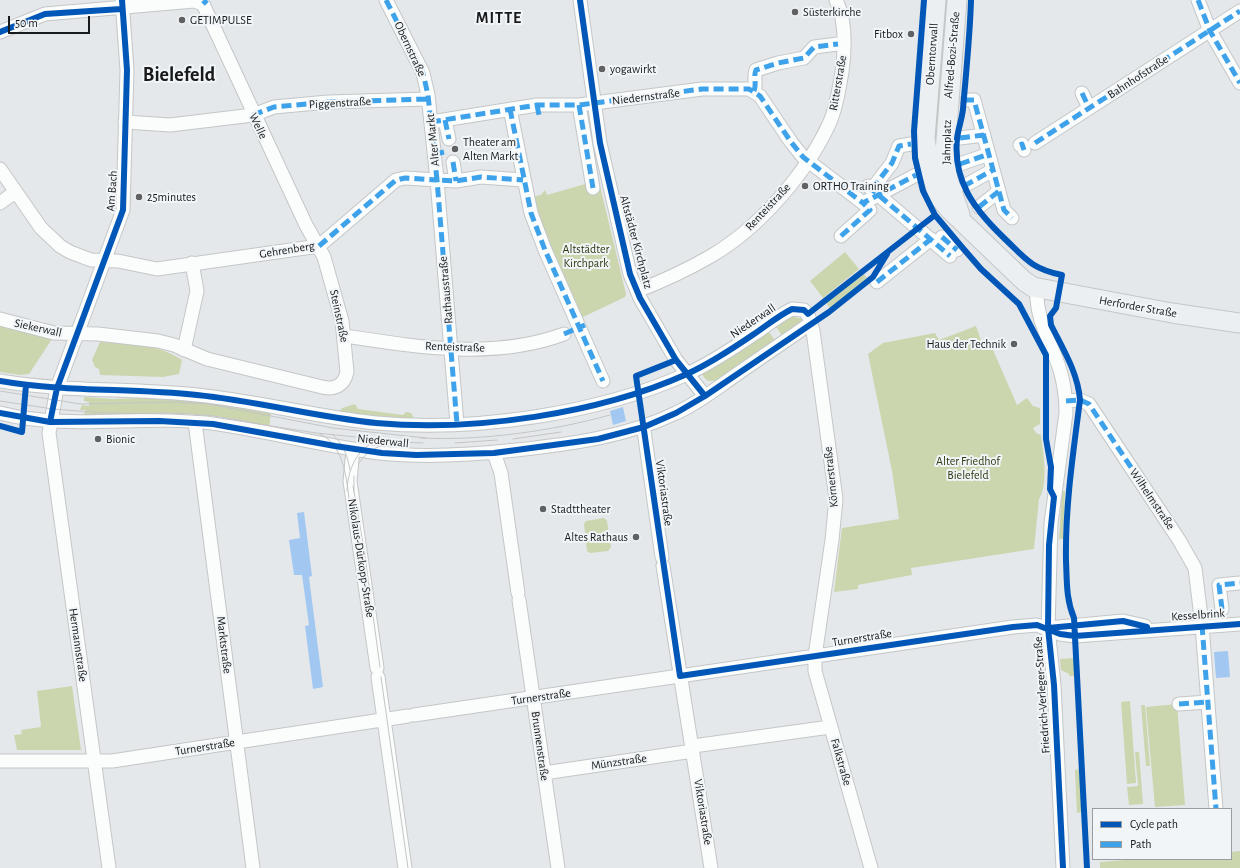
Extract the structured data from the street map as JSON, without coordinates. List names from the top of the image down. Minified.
{"streets":{"street":["Obernstraße","Oberntorwall","Alfred-Bozi-Straße","Bahnhofstraße","Ritterstraße","Niedernstraße","Piggenstraße","Welle","Alter Markt","Jahnplatz","Am Bach","Renteistraße","Altstädter Kirchplatz","Gehrenberg","Rathausstraße","Herforder Straße","Steinstraße","Niederwall","Siekerwall","Körnerstraße","Viktoriastraße","Wilhelmstraße","Nikolaus-Dürkopp-Straße","Kesselbrink","Turnerstraße","Hermannstraße","Marktstraße","Friedrich-Verleger-Straße","Brunnenstraße","Münzstraße","Falkstraße"]},"crossings":[["Obernstraße","Piggenstraße"],["Obernstraße","Alter Markt"],["Oberntorwall","Jahnplatz"],["Alfred-Bozi-Straße","Jahnplatz"],["Ritterstraße","Renteistraße"],["Niedernstraße","Alter Markt"],["Niedernstraße","Altstädter Kirchplatz"],["Piggenstraße","Welle"],["Piggenstraße","Alter Markt"],["Welle","Gehrenberg"],["Welle","Steinstraße"],["Alter Markt","Gehrenberg"],["Alter Markt","Rathausstraße"],["Jahnplatz","Herforder Straße"],["Jahnplatz","Friedrich-Verleger-Straße"],["Am Bach","Gehrenberg"],["Am Bach","Niederwall"],["Am Bach","Siekerwall"],["Renteistraße","Altstädter Kirchplatz"],["Renteistraße","Rathausstraße"],["Renteistraße","Steinstraße"],["Altstädter Kirchplatz","Niederwall"],["Gehrenberg","Steinstraße"],["Rathausstraße","Niederwall"],["Herforder Straße","Friedrich-Verleger-Straße"],["Niederwall","Körnerstraße"],["Niederwall","Nikolaus-Dürkopp-Straße"],["Niederwall","Hermannstraße"],["Niederwall","Marktstraße"],["Niederwall","Brunnenstraße"],["Körnerstraße","Turnerstraße"],["Körnerstraße","Falkstraße"],["Viktoriastraße","Turnerstraße"],["Viktoriastraße","Münzstraße"],["Wilhelmstraße","Kesselbrink"],["Wilhelmstraße","Friedrich-Verleger-Straße"],["Nikolaus-Dürkopp-Straße","Turnerstraße"],["Kesselbrink","Turnerstraße"],["Kesselbrink","Friedrich-Verleger-Straße"],["Turnerstraße","Hermannstraße"],["Turnerstraße","Marktstraße"],["Turnerstraße","Friedrich-Verleger-Straße"],["Turnerstraße","Brunnenstraße"],["Turnerstraße","Falkstraße"],["Brunnenstraße","Münzstraße"],["Münzstraße","Falkstraße"]],"districts":["MITTE","Bielefeld"],"parks":["Altstädter Kirchpark","Alter Friedhof Bielefeld"],"places":["Süsterkirche","GETIMPULSE","Fitbox","yogawirkt","Theater am Alten Markt","ORTHO Training","25minutes","Haus der Technik","Bionic","Stadttheater","Altes Rathaus"],"legend":["Cycle path","Path"],"scale_bar":"50 m"}
